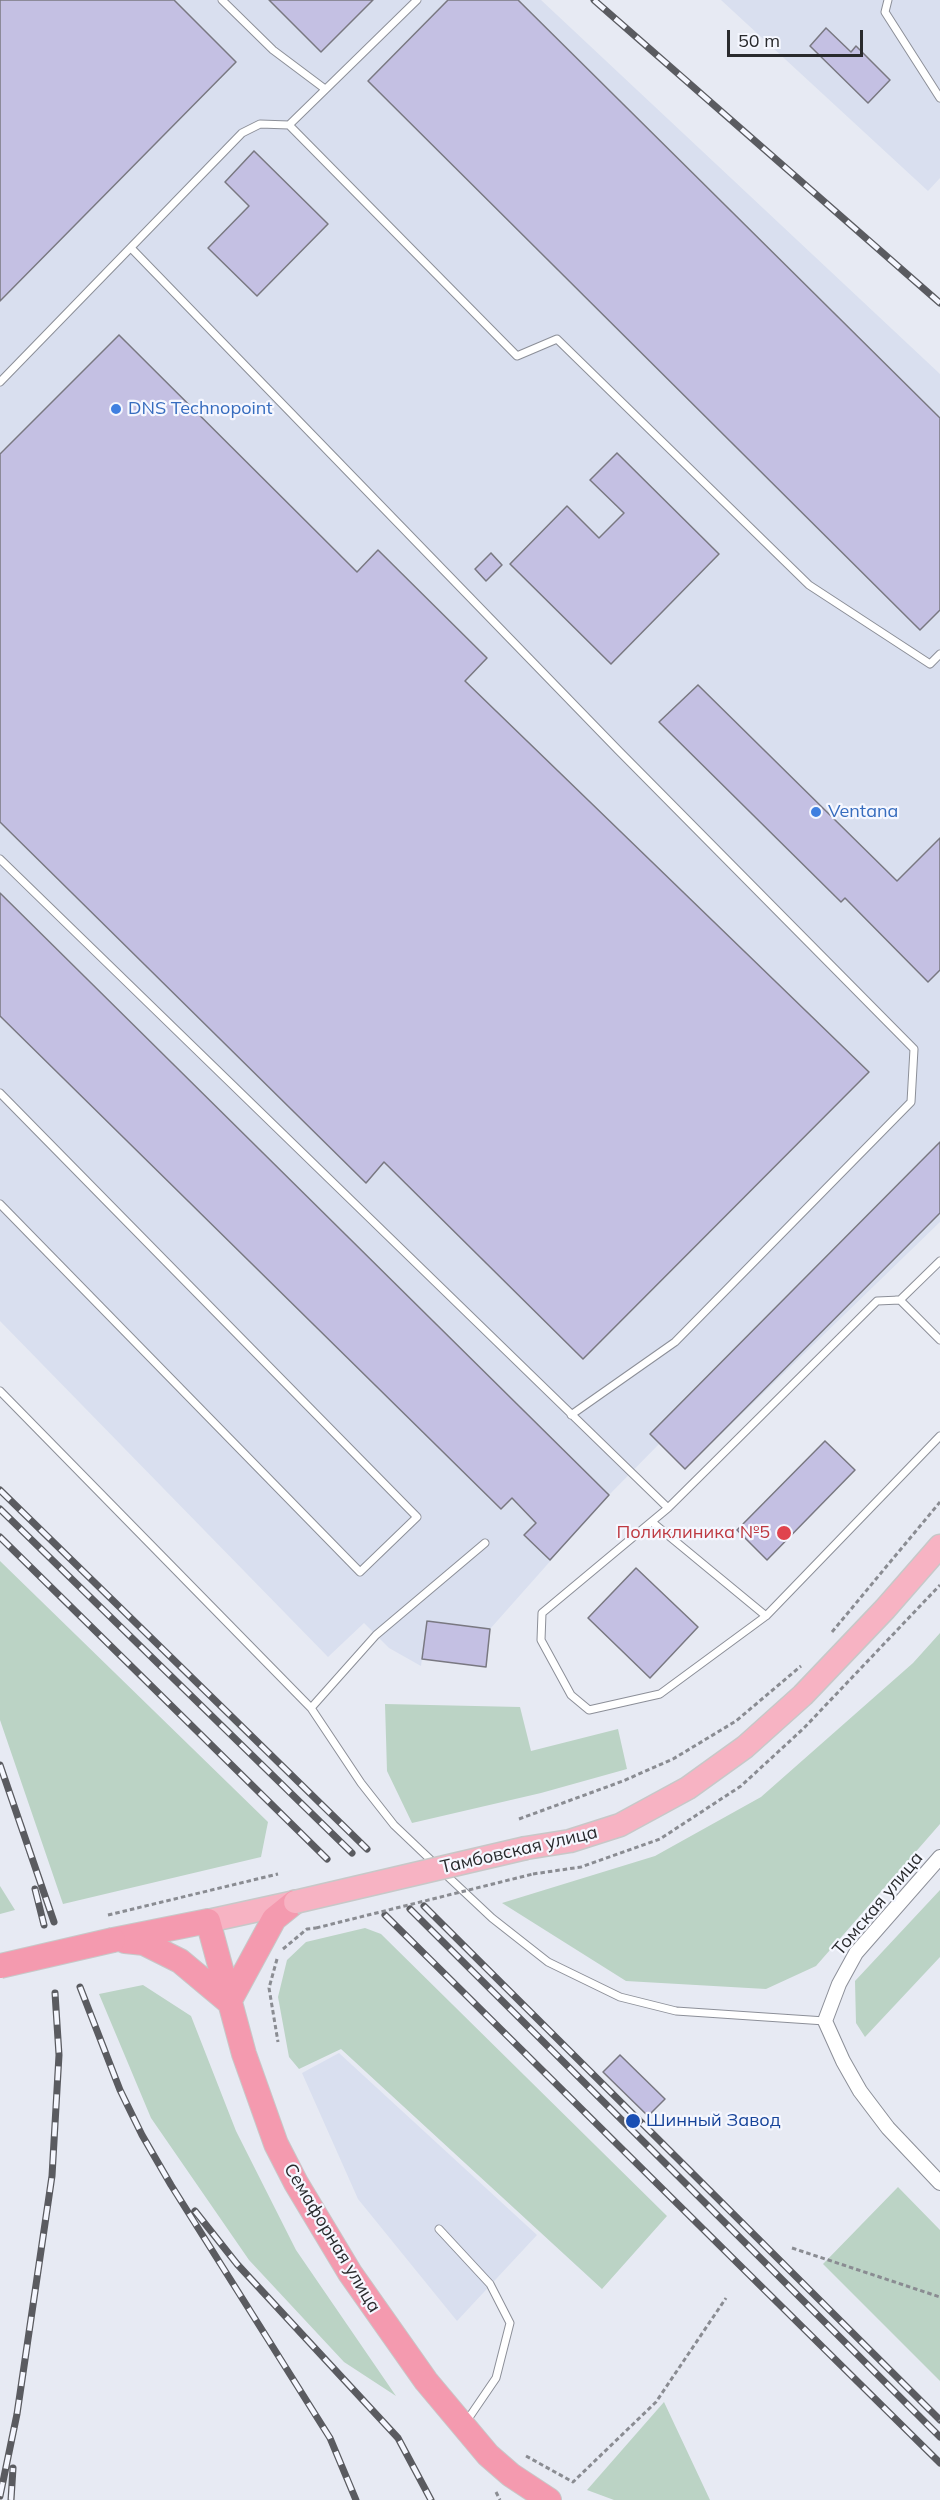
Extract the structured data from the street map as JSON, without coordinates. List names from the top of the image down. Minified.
{"streets":{"highway":["Тамбовская улица","Семафорная улица"],"street":["Томская улица"]},"crossings":[["Тамбовская улица","Семафорная улица"]],"places":["DNS Technopoint","Ventana","Поликлиника №5","Шинный Завод"],"scale_bar":"50 m"}
